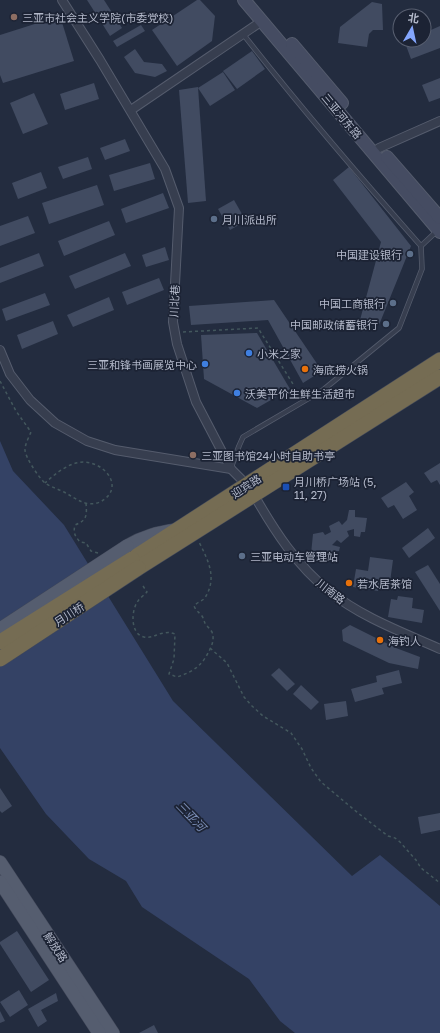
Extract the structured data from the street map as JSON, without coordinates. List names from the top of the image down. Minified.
{"streets":{"highway":["迎宾路","月川桥"],"main road":["三亚河东路","解放路"],"street":["川北巷","川南路"]},"crossings":[["川北巷","迎宾路"],["川北巷","川南路"],["迎宾路","川南路"],["迎宾路","月川桥"]],"water":["三亚河"],"places":{"other":["三亚市社会主义学院(市委党校)","月川派出所","中国建设银行","中国工商银行","中国邮政储蓄银行","小米之家","三亚和锋书画展览中心","海底捞火锅","沃美平价生鲜生活超市","三亚图书馆24小时自助书亭","三亚电动车管理站","若水居茶馆","海钓人"],"transit":["月川桥广场站 (5, 11, 27)"]},"north":"top"}
